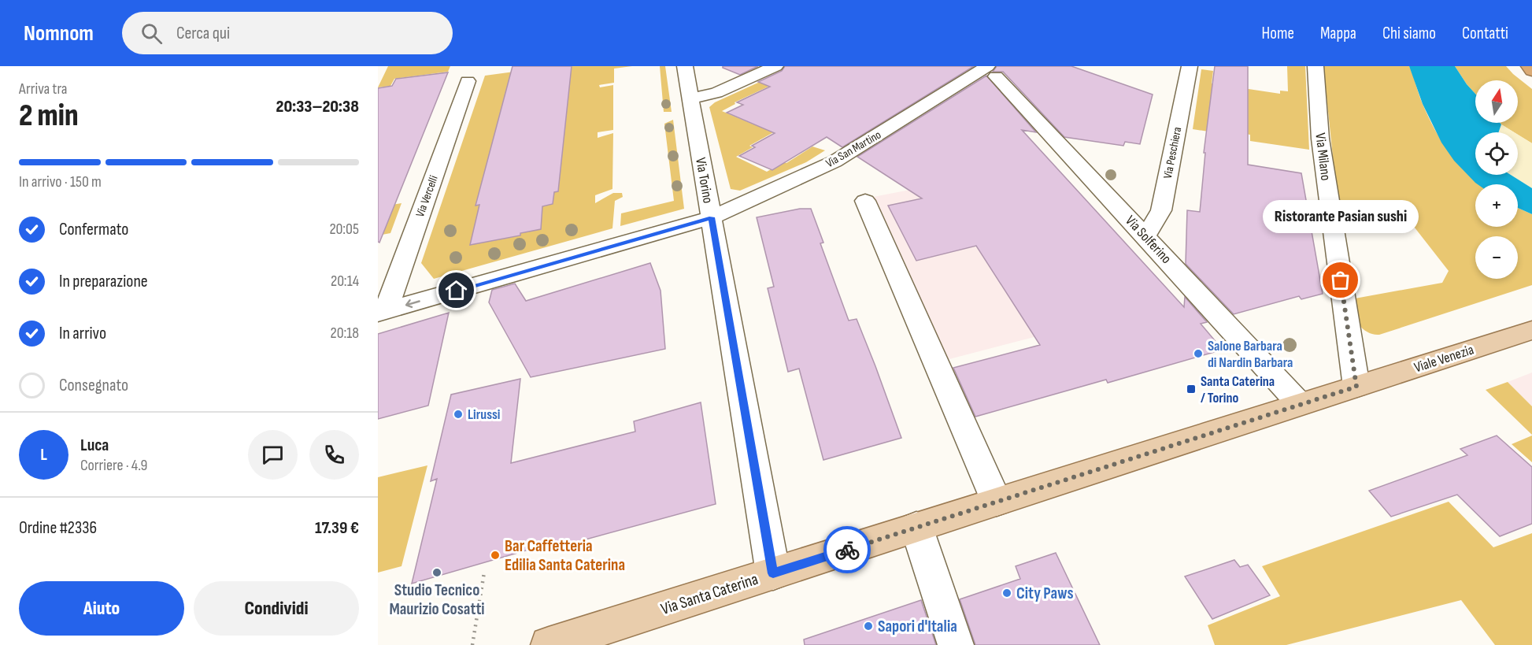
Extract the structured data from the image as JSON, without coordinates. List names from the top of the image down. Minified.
{"streets":{"main road":["Viale Venezia","Via Santa Caterina"],"street":["Via San Martino","Via Peschiera","Via Milano","Via Torino","Via Vercelli","Via Solferino"]},"crossings":[["Via San Martino","Via Torino"],["Via San Martino","Via Vercelli"],["Via San Martino","Via Solferino"],["Via Peschiera","Via Solferino"],["Via Milano","Viale Venezia"],["Via Milano","Via Santa Caterina"],["Via Torino","Via Santa Caterina"],["Via Solferino","Via Santa Caterina"],["Viale Venezia","Via Santa Caterina"]],"one_way":["Via San Martino"],"places":{"other":["Ristorante Pasian sushi","Salone Barbara di Nardin Barbara","Lirussi","Bar Caffetteria Edilia Santa Caterina","Studio Tecnico Maurizio Cosatti","City Paws","Sapori d'Italia"],"transit":["Santa Caterina / Torino"]},"north":"top","page":{"header":"Nomnom","search":"Cerca qui","nav":["Home","Mappa","Chi siamo","Contatti"],"heading":["2 min","Arriva tra","20:33–20:38"],"panel":["Luca","Corriere · 4.9","Ordine #2336","17.39 €"],"map_buttons":["+","−"],"bar":"In arrivo · 150 m","bubble":"Ristorante Pasian sushi","list":[["Confermato","20:05"],["In preparazione","20:14"],["In arrivo","20:18"],"Consegnato"],"round":"L","buttons":["Aiuto","Condividi"]}}
